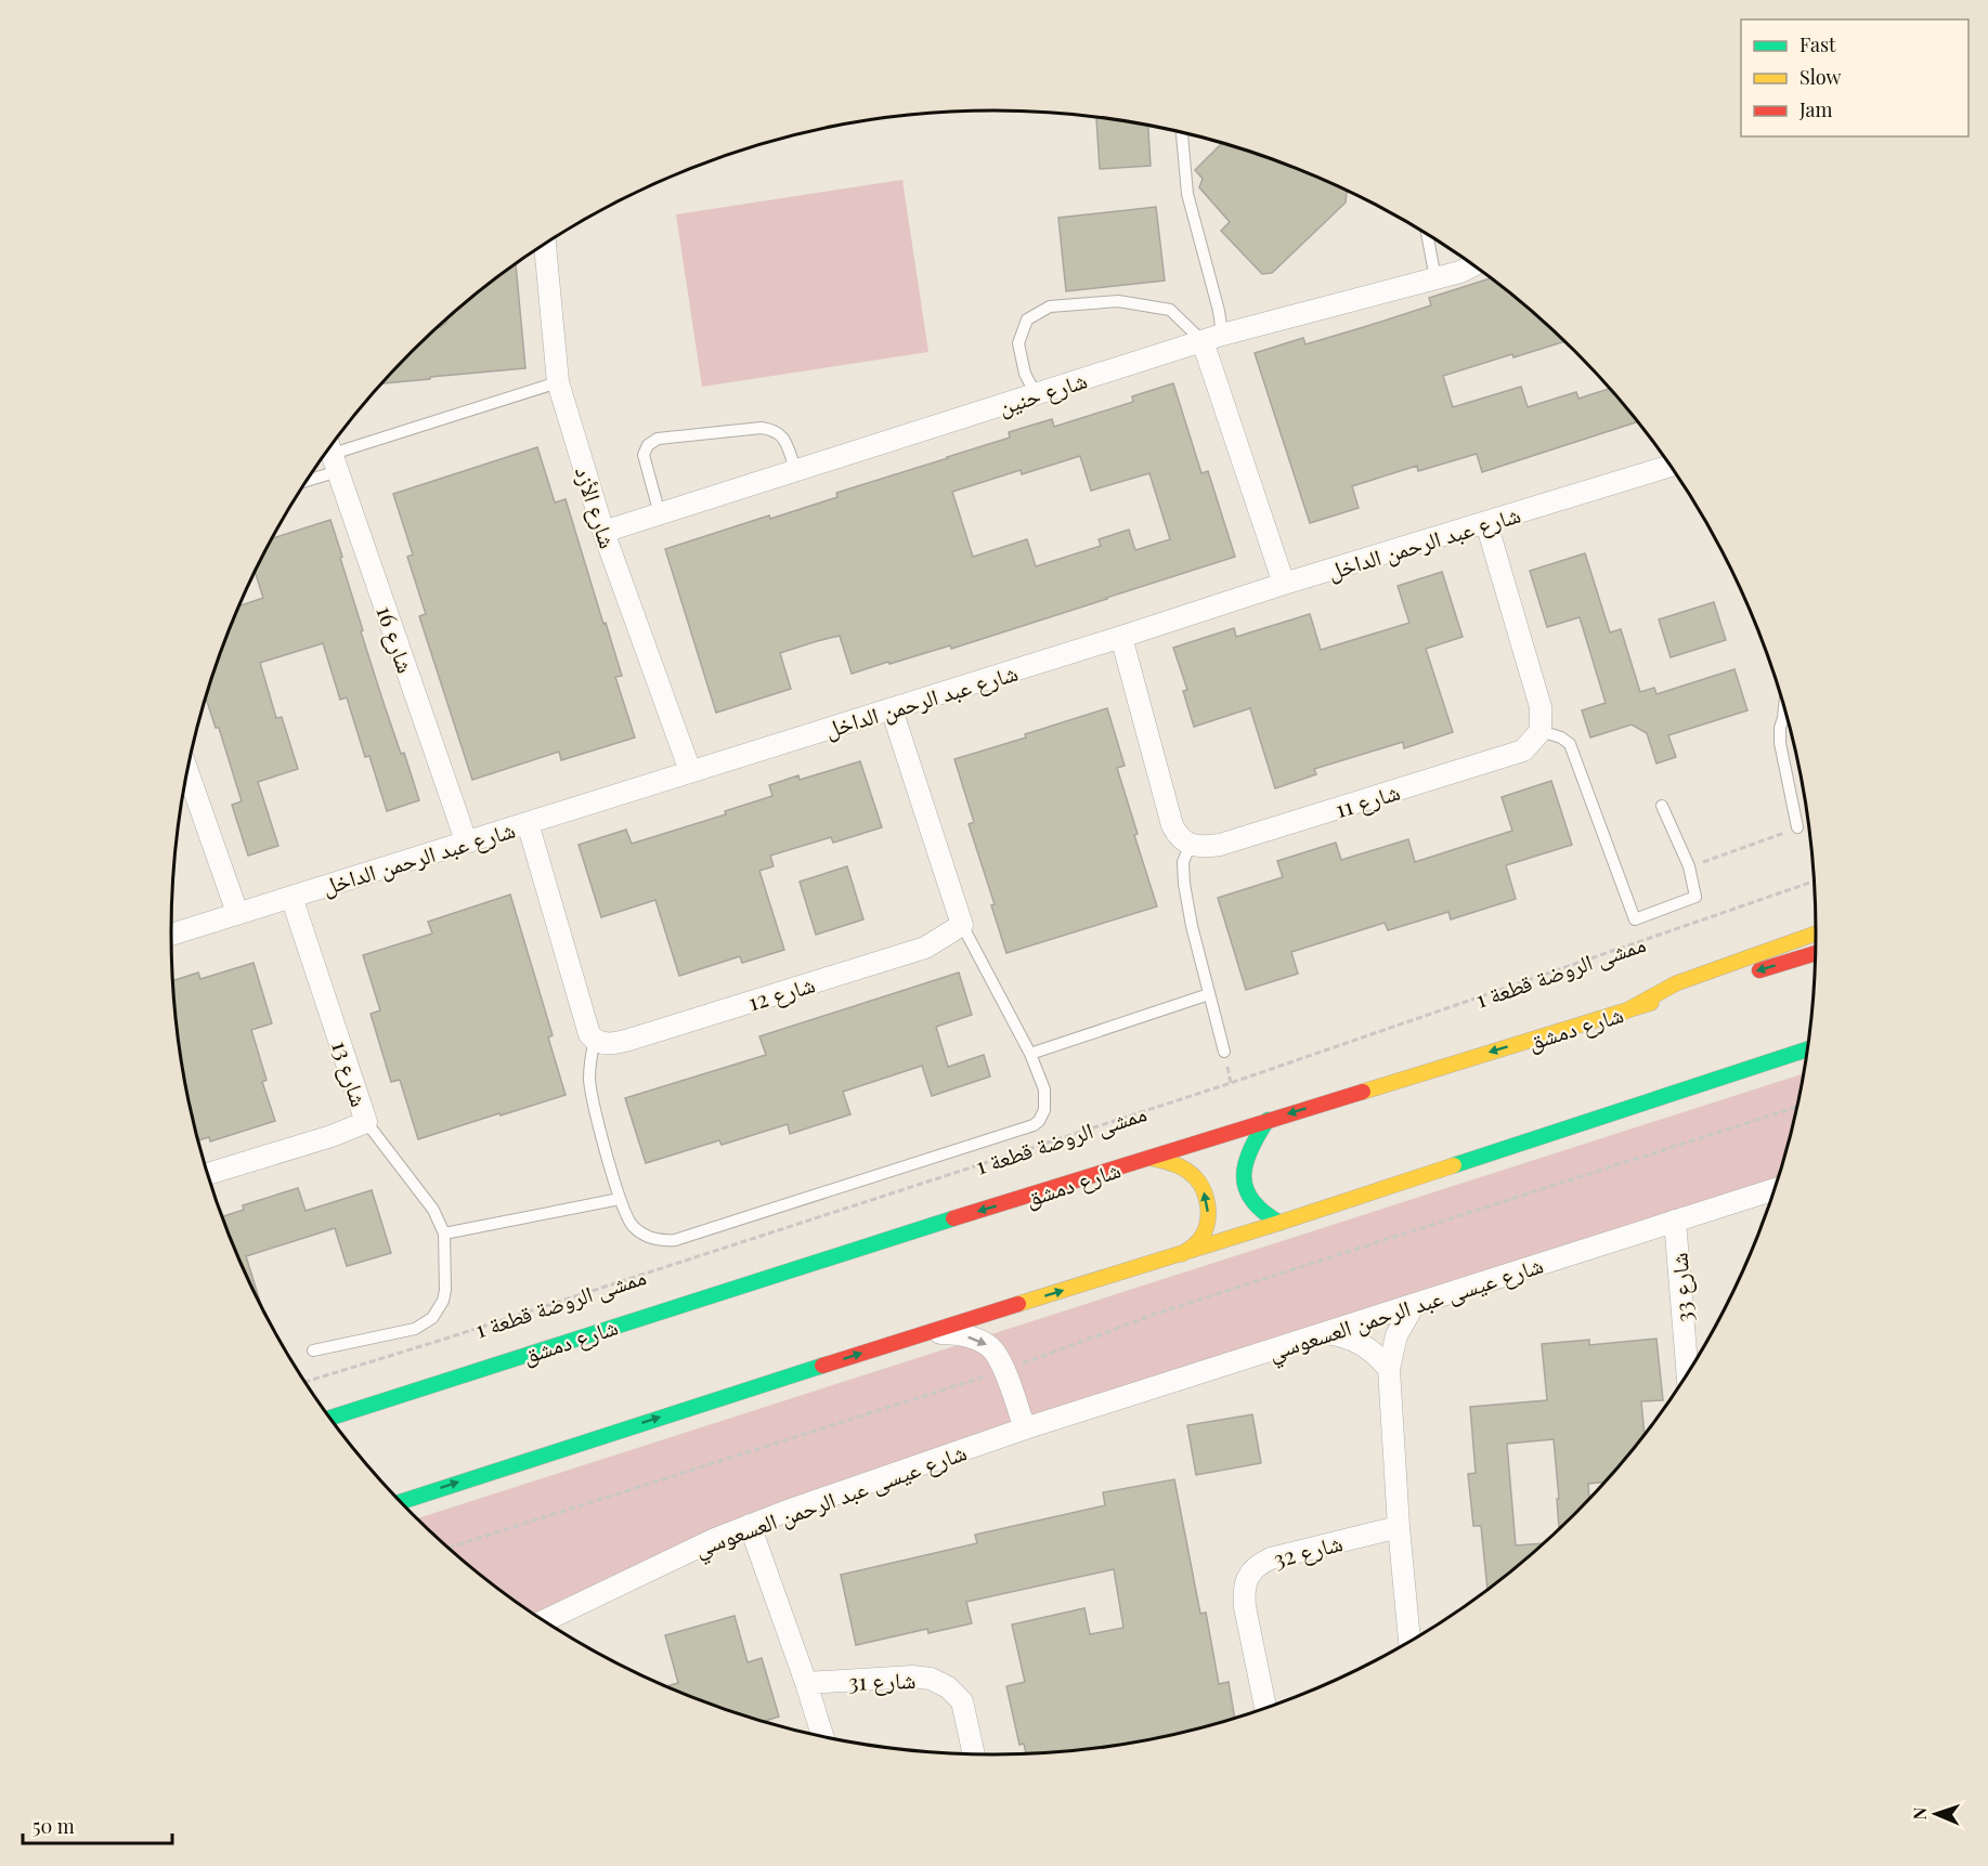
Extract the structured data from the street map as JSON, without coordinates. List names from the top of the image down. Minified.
{"streets":{"main road":["شارع دمشق"],"street":["شارع حنين","شارع الأزد","شارع عبد الرحمن الداخل","شارع 16","شارع 11","شارع 12","شارع 13","شارع 33","شارع عيسى عبد الرحمن العسعوسي","شارع 32","شارع 31"],"path":["ممشى الروضة قطعة 1"]},"crossings":[["شارع حنين","شارع الأزد"],["شارع الأزد","شارع عبد الرحمن الداخل"],["شارع عبد الرحمن الداخل","شارع 16"],["شارع عبد الرحمن الداخل","شارع 13"],["شارع 33","شارع عيسى عبد الرحمن العسعوسي"]],"legend":["Fast","Slow","Jam"],"scale_bar":"50 m","north":"left"}
